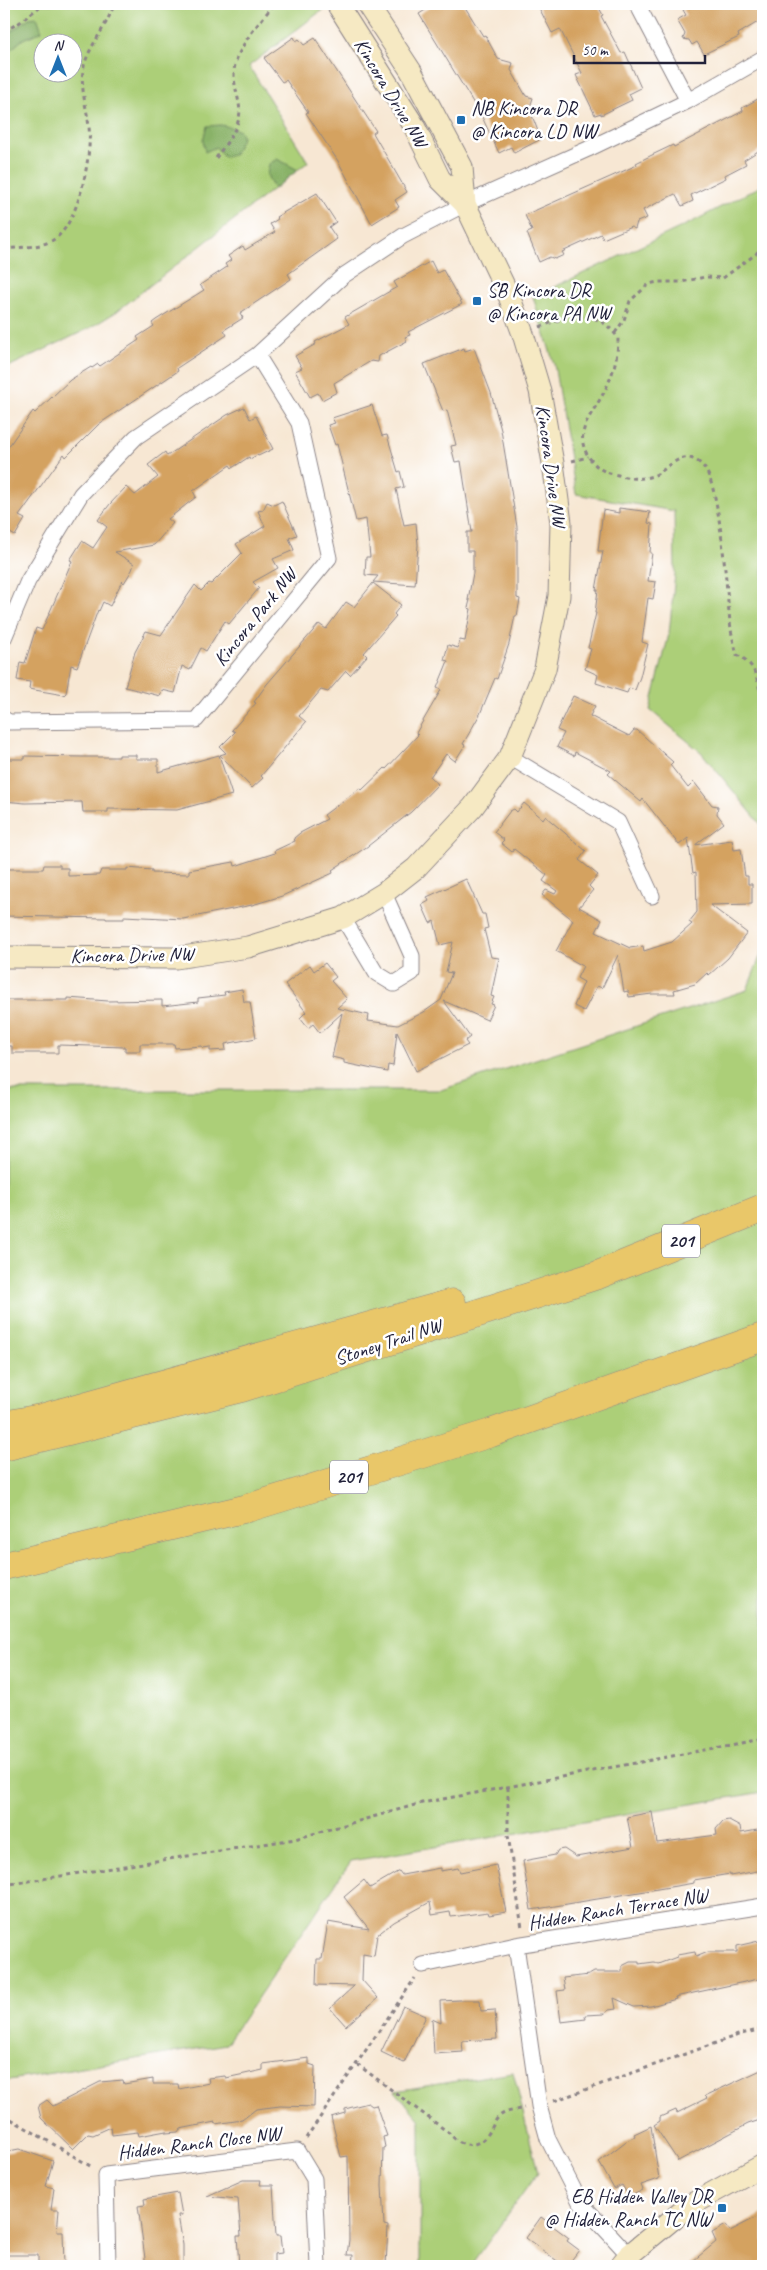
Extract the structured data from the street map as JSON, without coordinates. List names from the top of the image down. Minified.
{"streets":{"highway":["201","Stoney Trail NW"],"street":["Kincora Drive NW","Kincora Park NW","Hidden Ranch Terrace NW","Hidden Ranch Close NW"]},"places":{"transit":["NB Kincora DR @ Kincora LD NW","SB Kincora DR @ Kincora PA NW","EB Hidden Valley DR @ Hidden Ranch TC NW"]},"scale_bar":"50 m","north":"top"}
